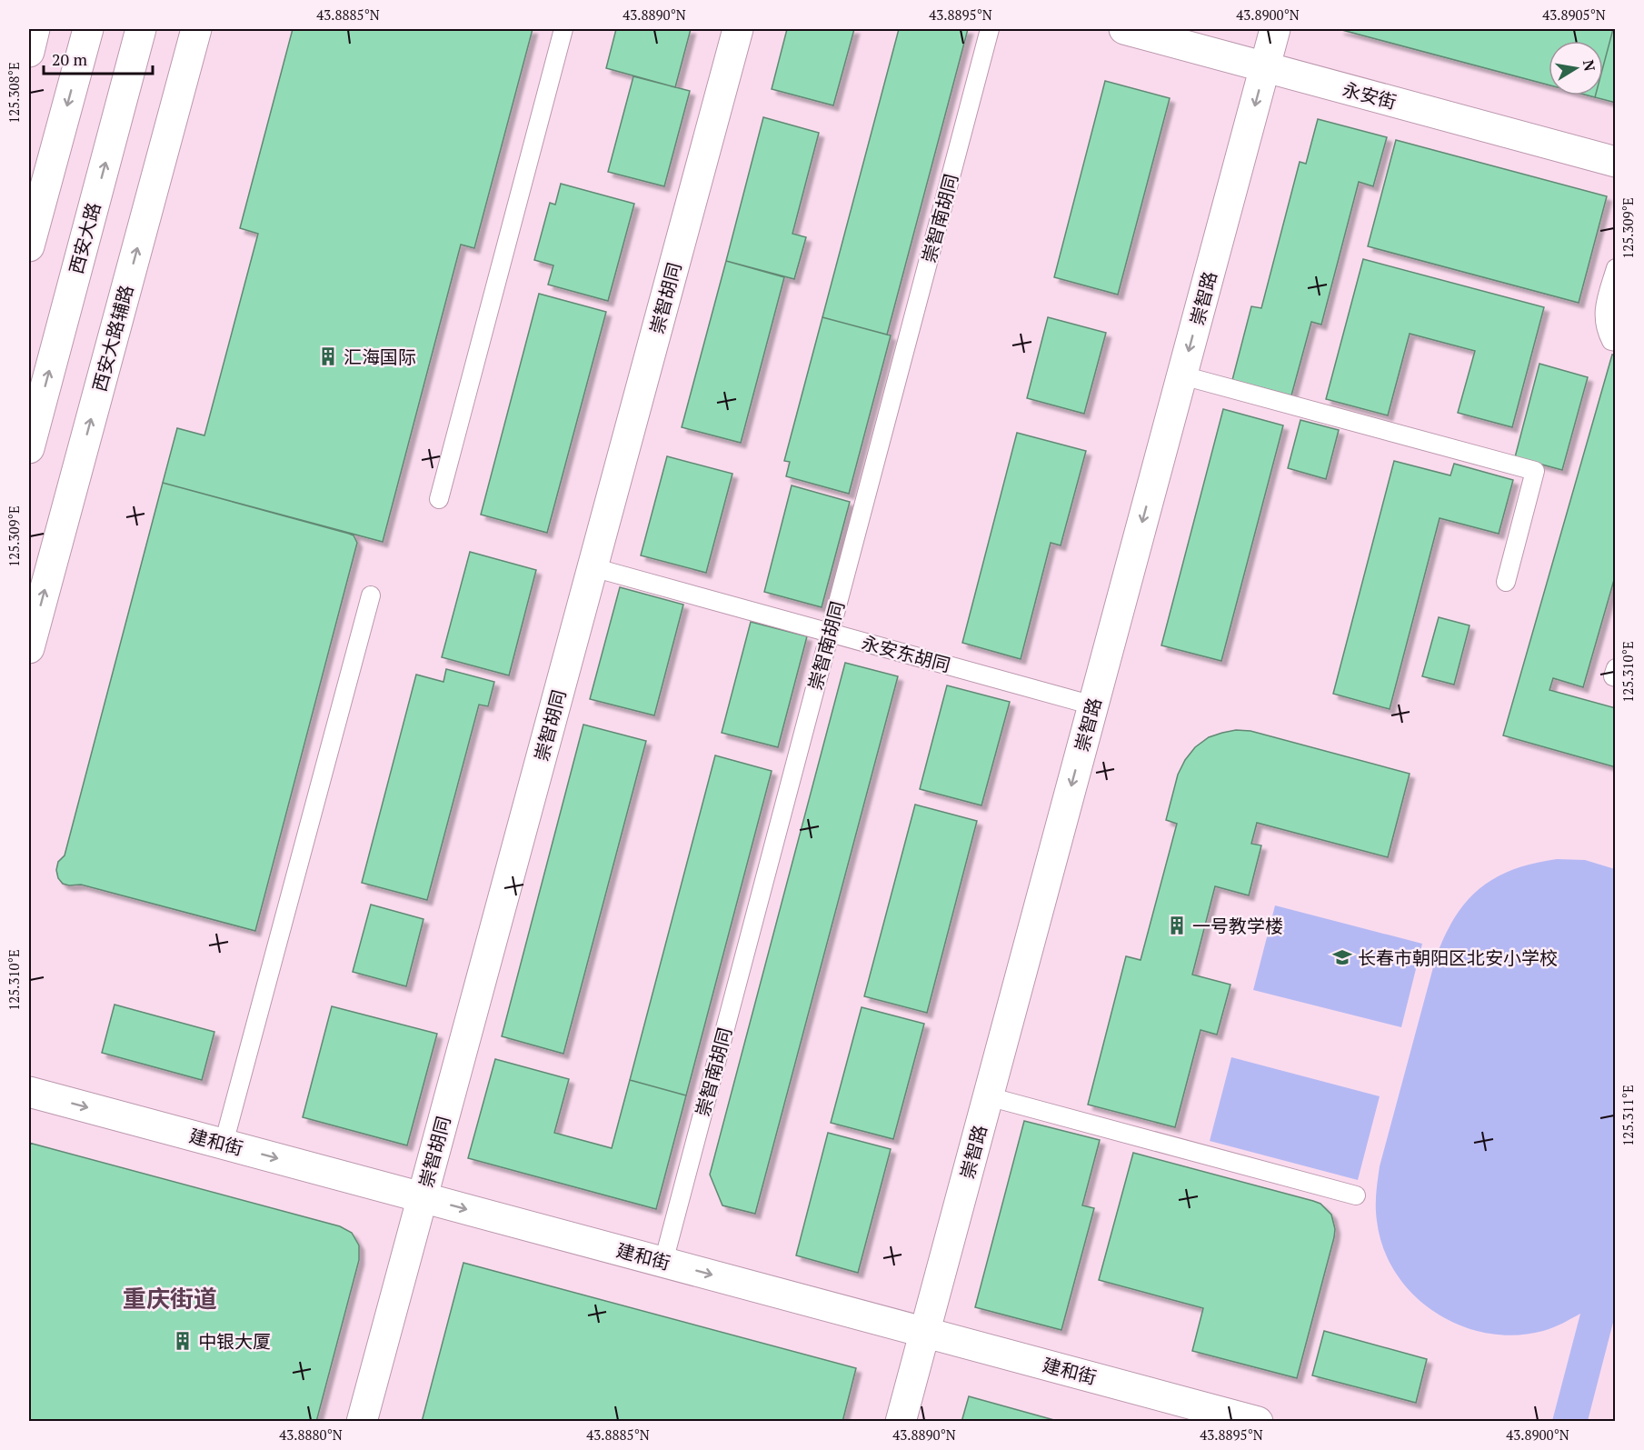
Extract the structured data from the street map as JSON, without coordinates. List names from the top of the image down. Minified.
{"streets":{"street":["永安街","西安大路","崇智胡同","崇智路","西安大路辅路","建和街"],"lane":["崇智南胡同","永安东胡同"]},"crossings":[["永安街","崇智路"],["崇智南胡同","永安东胡同"],["崇智南胡同","建和街"],["崇智胡同","永安东胡同"],["崇智胡同","建和街"],["崇智路","永安东胡同"],["崇智路","建和街"]],"one_way":["崇智路","建和街"],"districts":["重庆街道"],"places":{"building":["汇海国际","一号教学楼","中银大厦"],"school or university":["长春市朝阳区北安小学校"]},"scale_bar":"20 m","north":"right","coordinates":["43.8885°N","43.8890°N","43.8895°N","43.8900°N","43.8905°N","125.308°E","125.309°E","125.310°E","125.311°E","43.8880°N"]}
